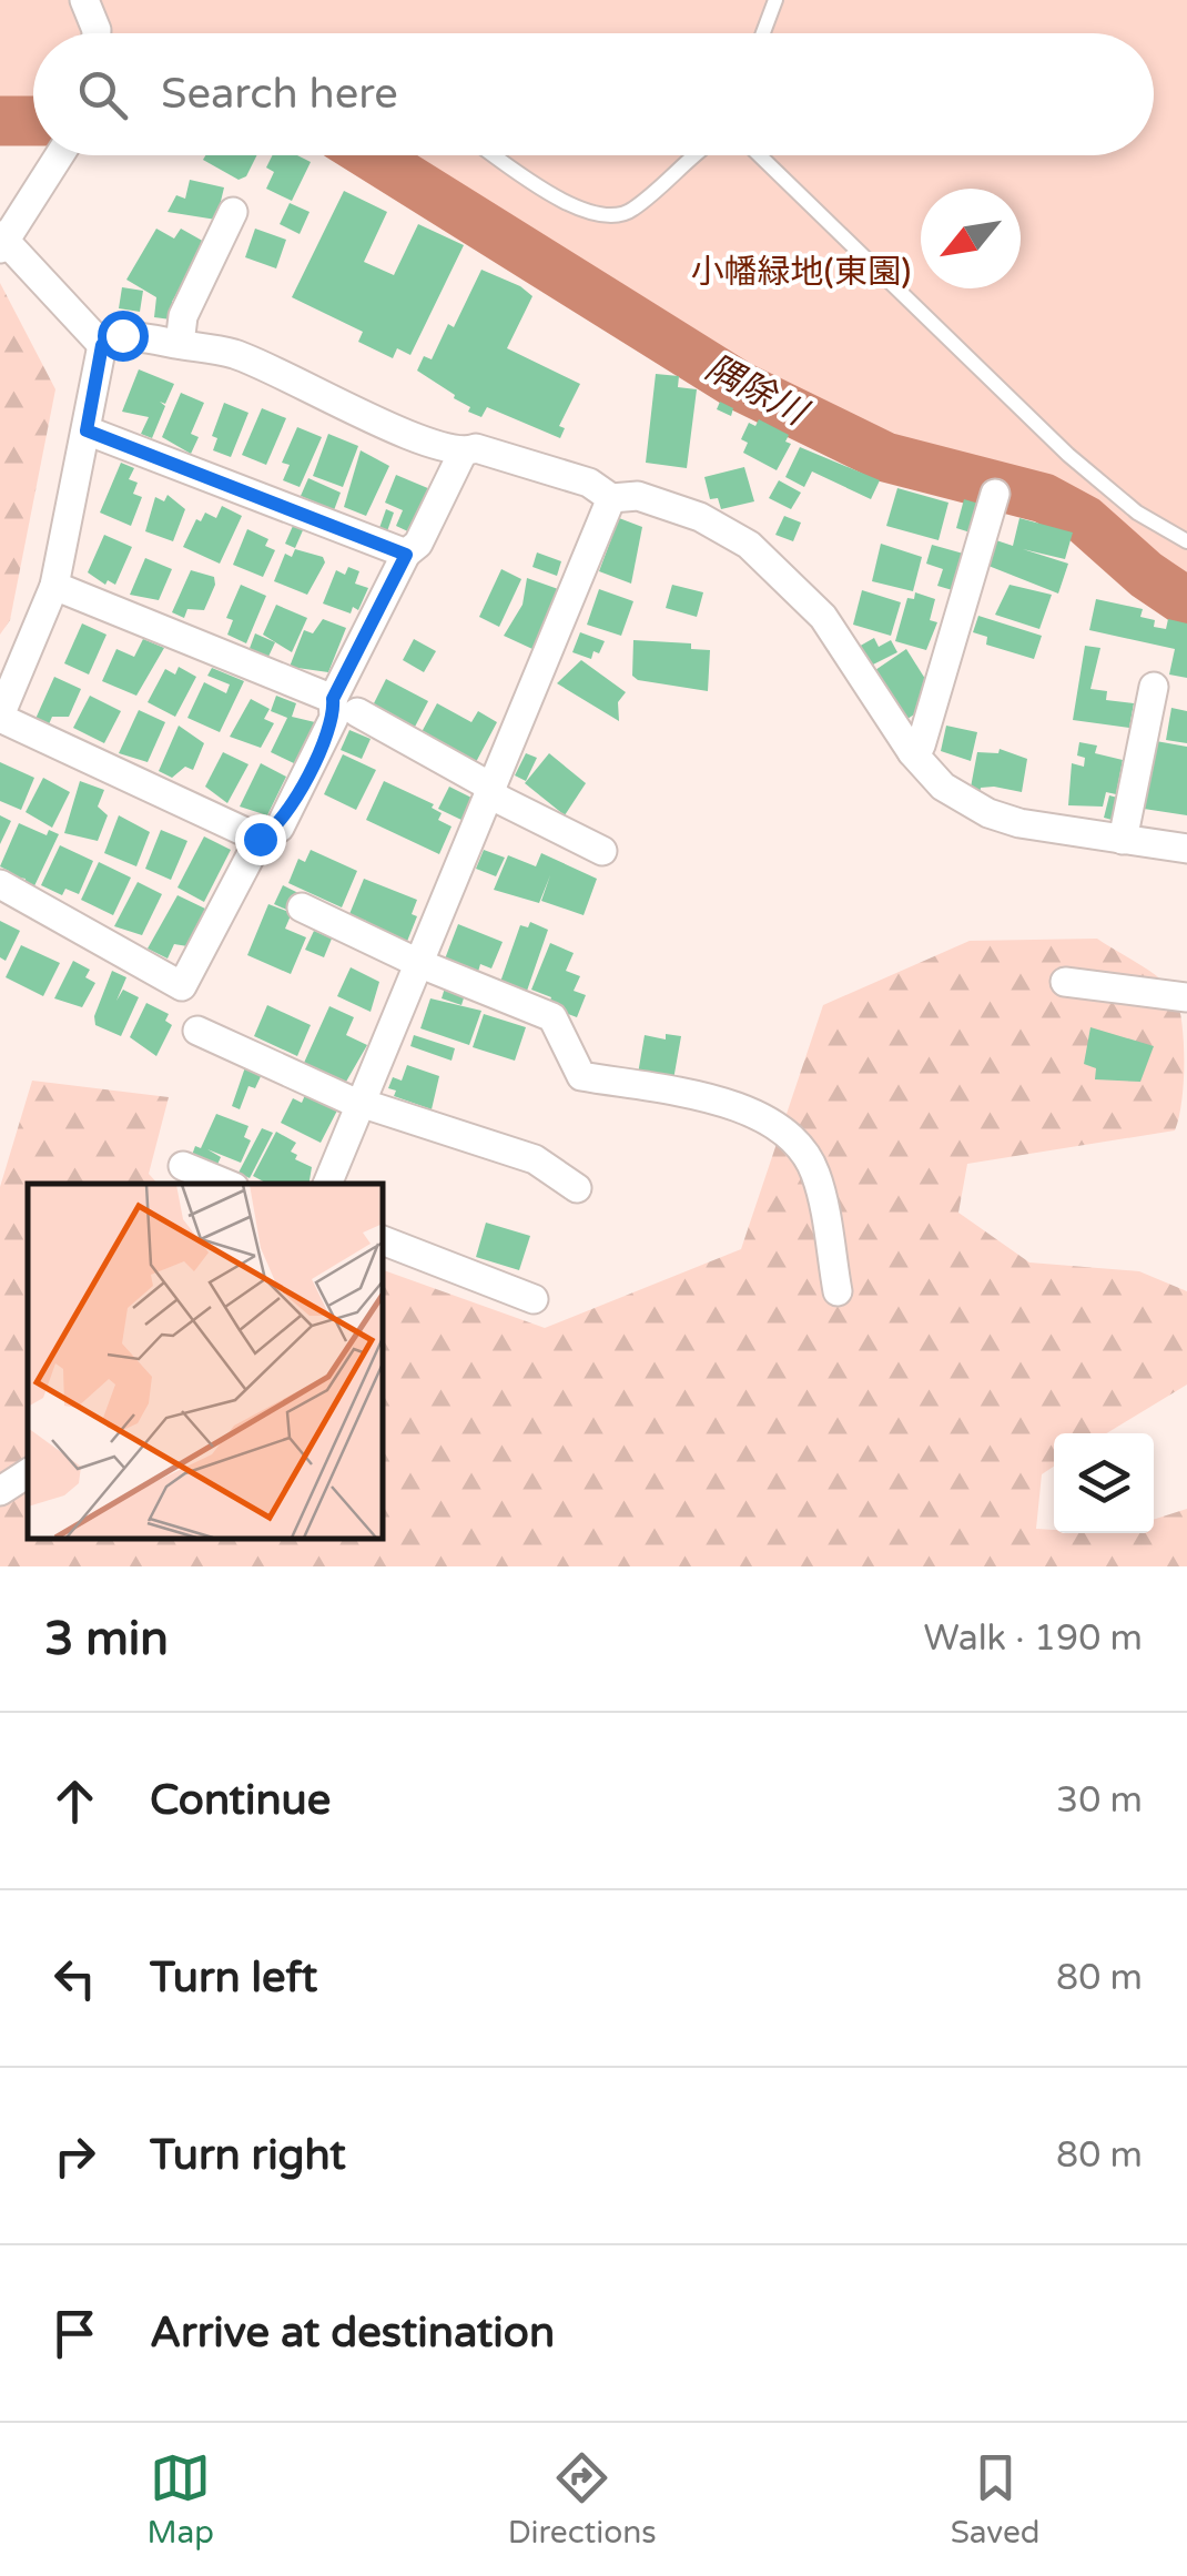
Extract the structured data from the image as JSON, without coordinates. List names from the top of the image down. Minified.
{"water":["隅除川"],"parks":["小幡緑地(東園)"],"north":"bottom left","page":{"search":"Search here","heading":["3 min","Walk · 190 m"],"list":[["Continue","30 m"],["Turn left","80 m"],["Turn right","80 m"],"Arrive at destination"],"nav":["Map","Directions","Saved"]}}
